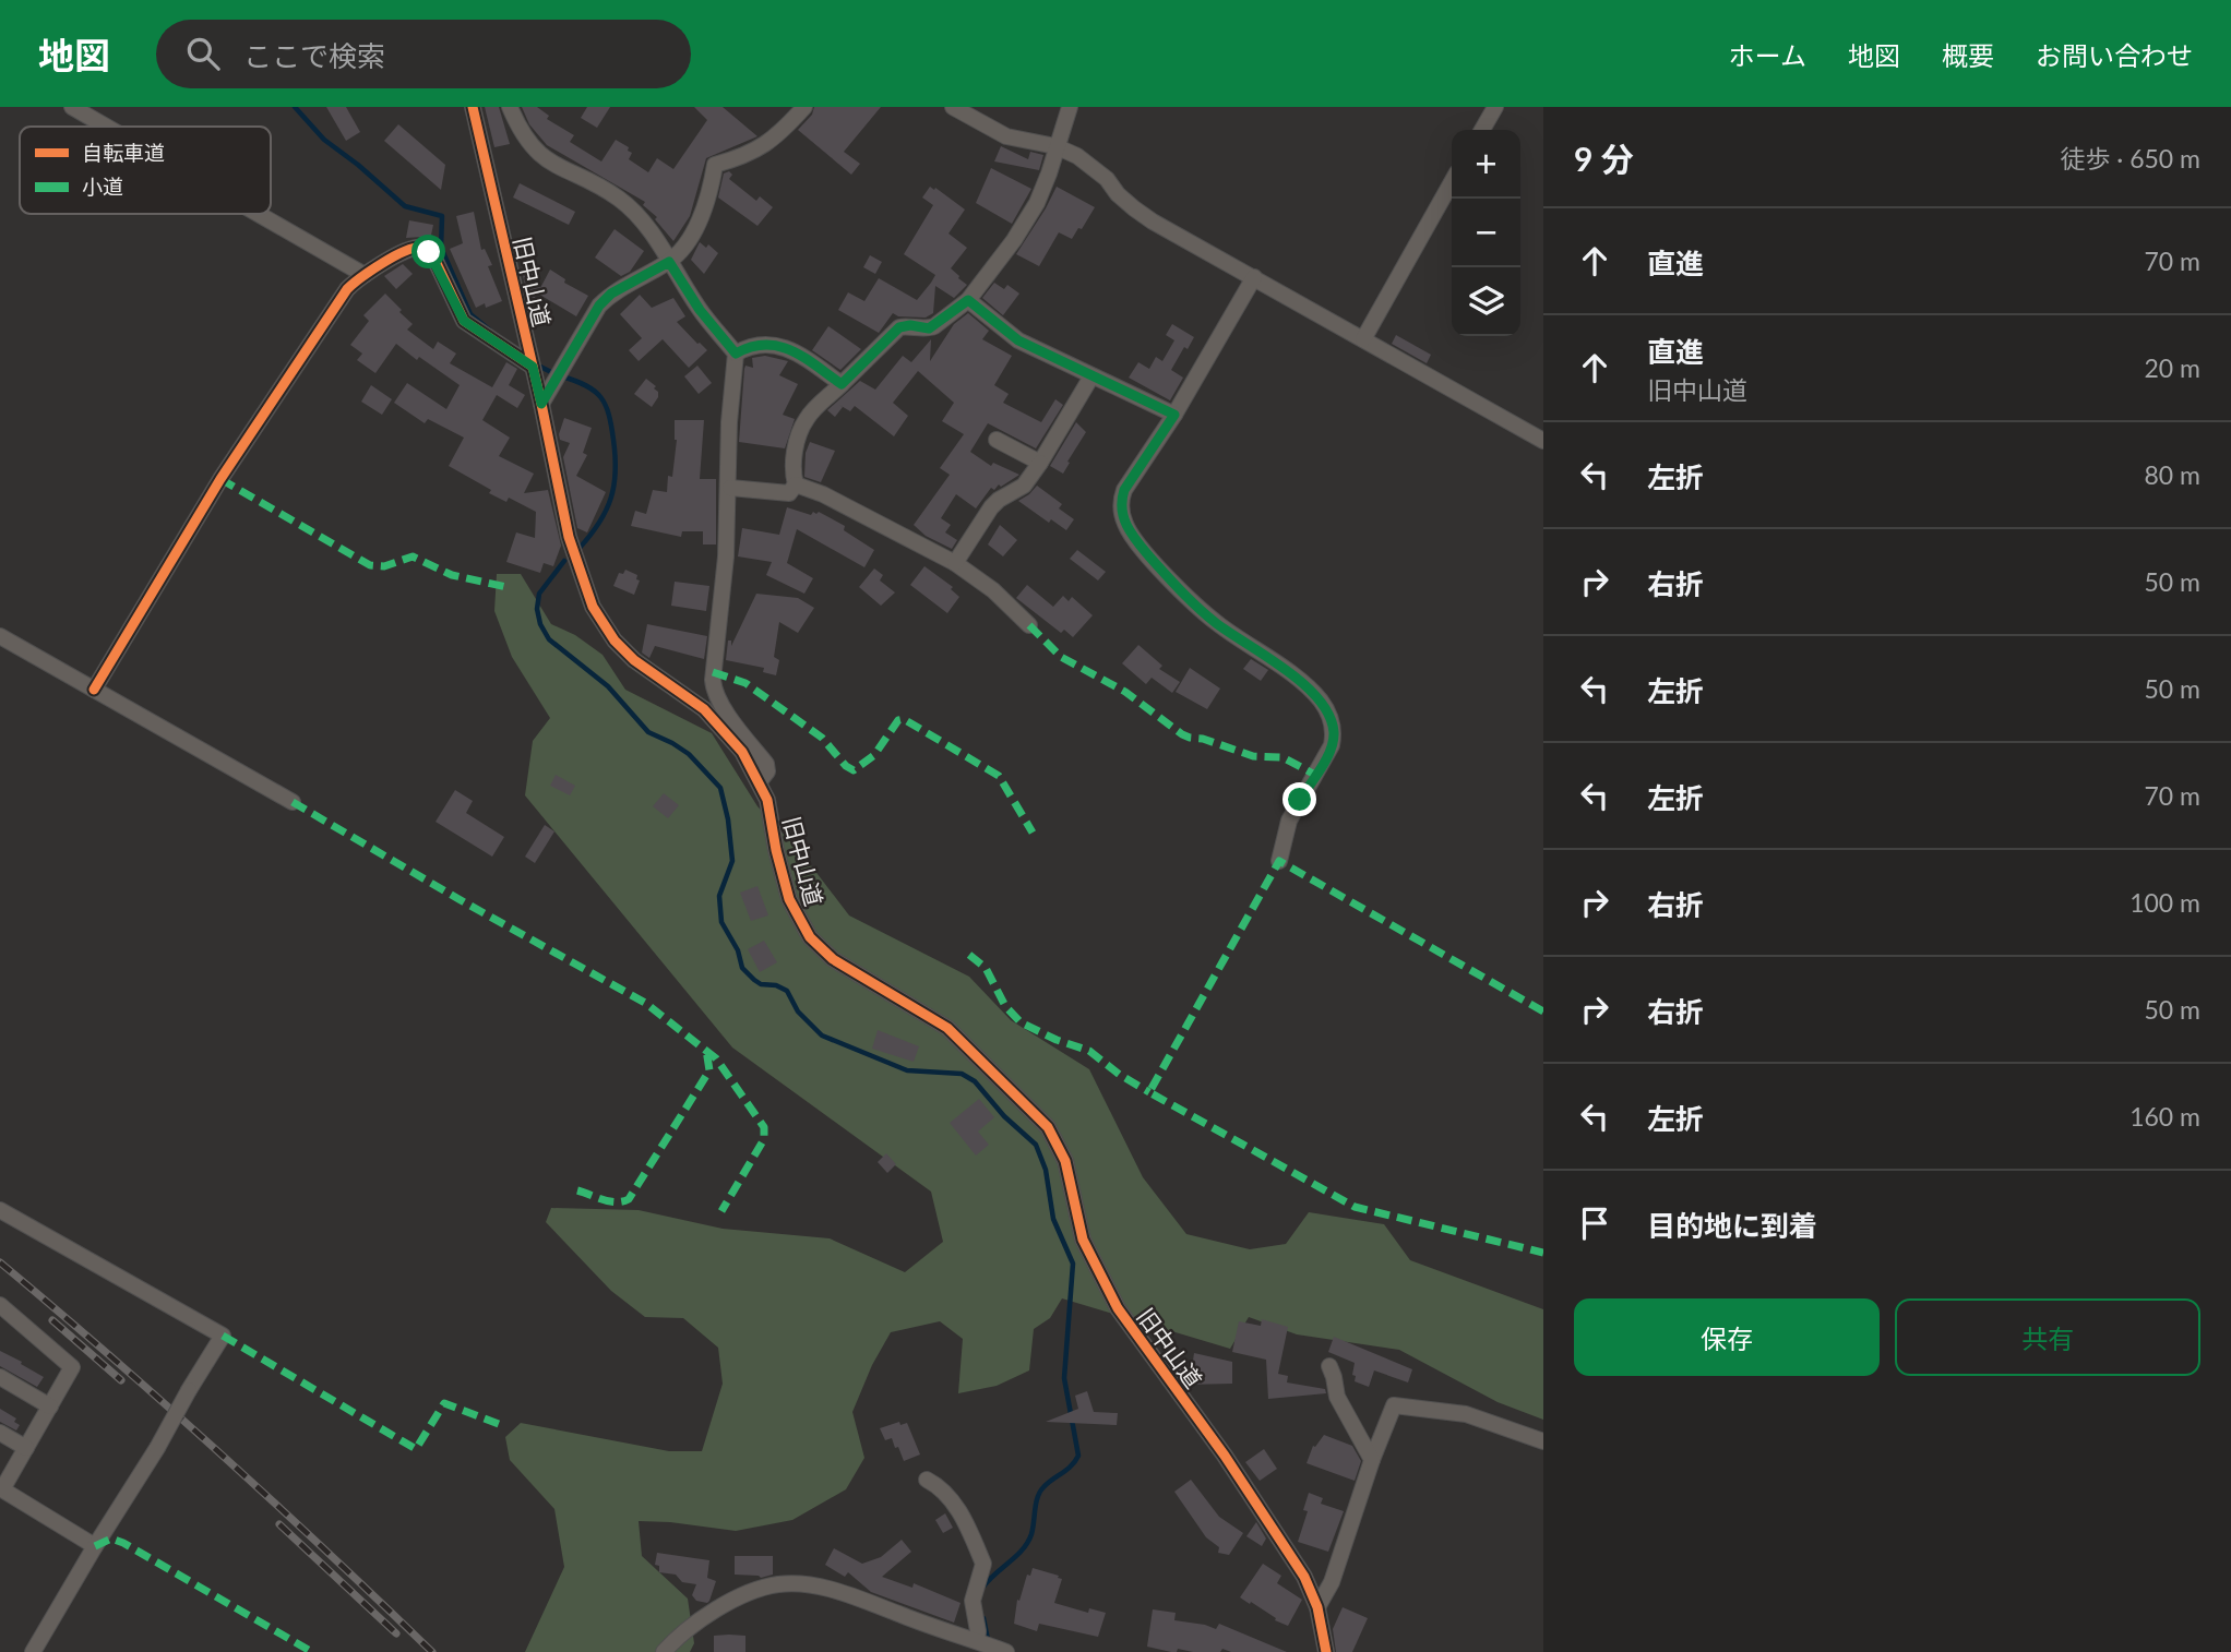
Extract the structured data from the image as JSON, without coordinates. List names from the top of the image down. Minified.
{"streets":{"street":["旧中山道"]},"legend":["自転車道","小道"],"page":{"header":"地図","search":"ここで検索","nav":["ホーム","地図","概要","お問い合わせ"],"heading":["9 分","徒歩 · 650 m"],"map_buttons":["+","−"],"list":[["直進","70 m"],["直進","旧中山道","20 m"],["左折","80 m"],["右折","50 m"],["左折","50 m"],["左折","70 m"],["右折","100 m"],["右折","50 m"],["左折","160 m"],"目的地に到着"],"buttons":["保存","共有"]}}
